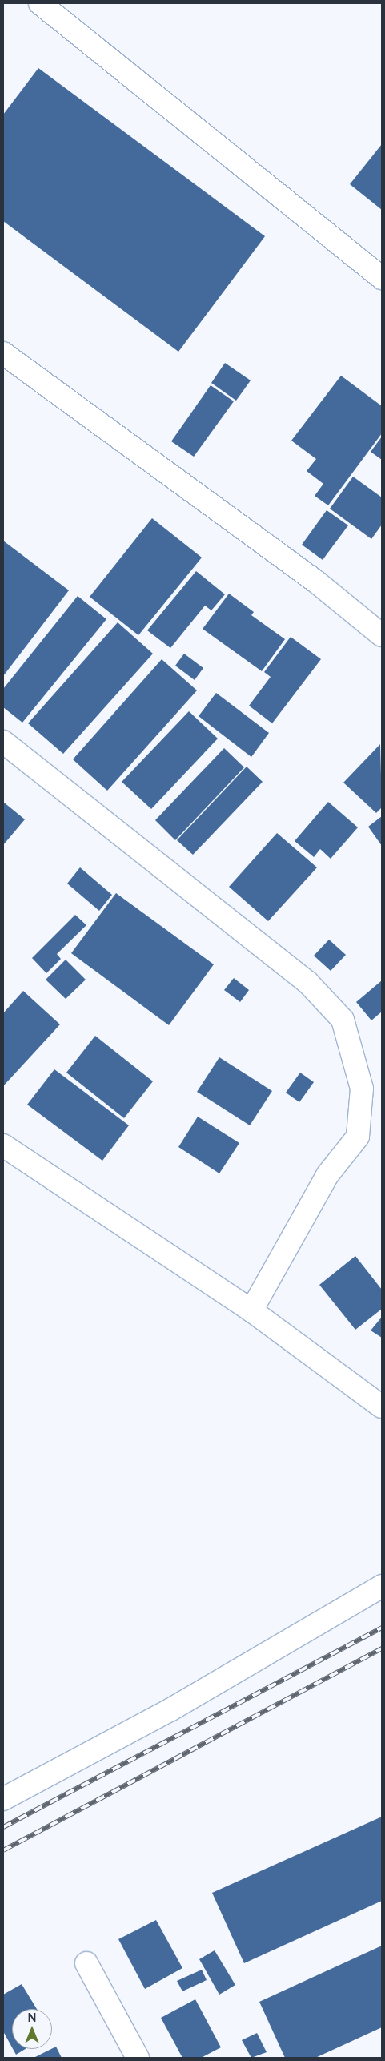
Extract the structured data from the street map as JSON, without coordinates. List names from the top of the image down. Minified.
{"north":"top"}
